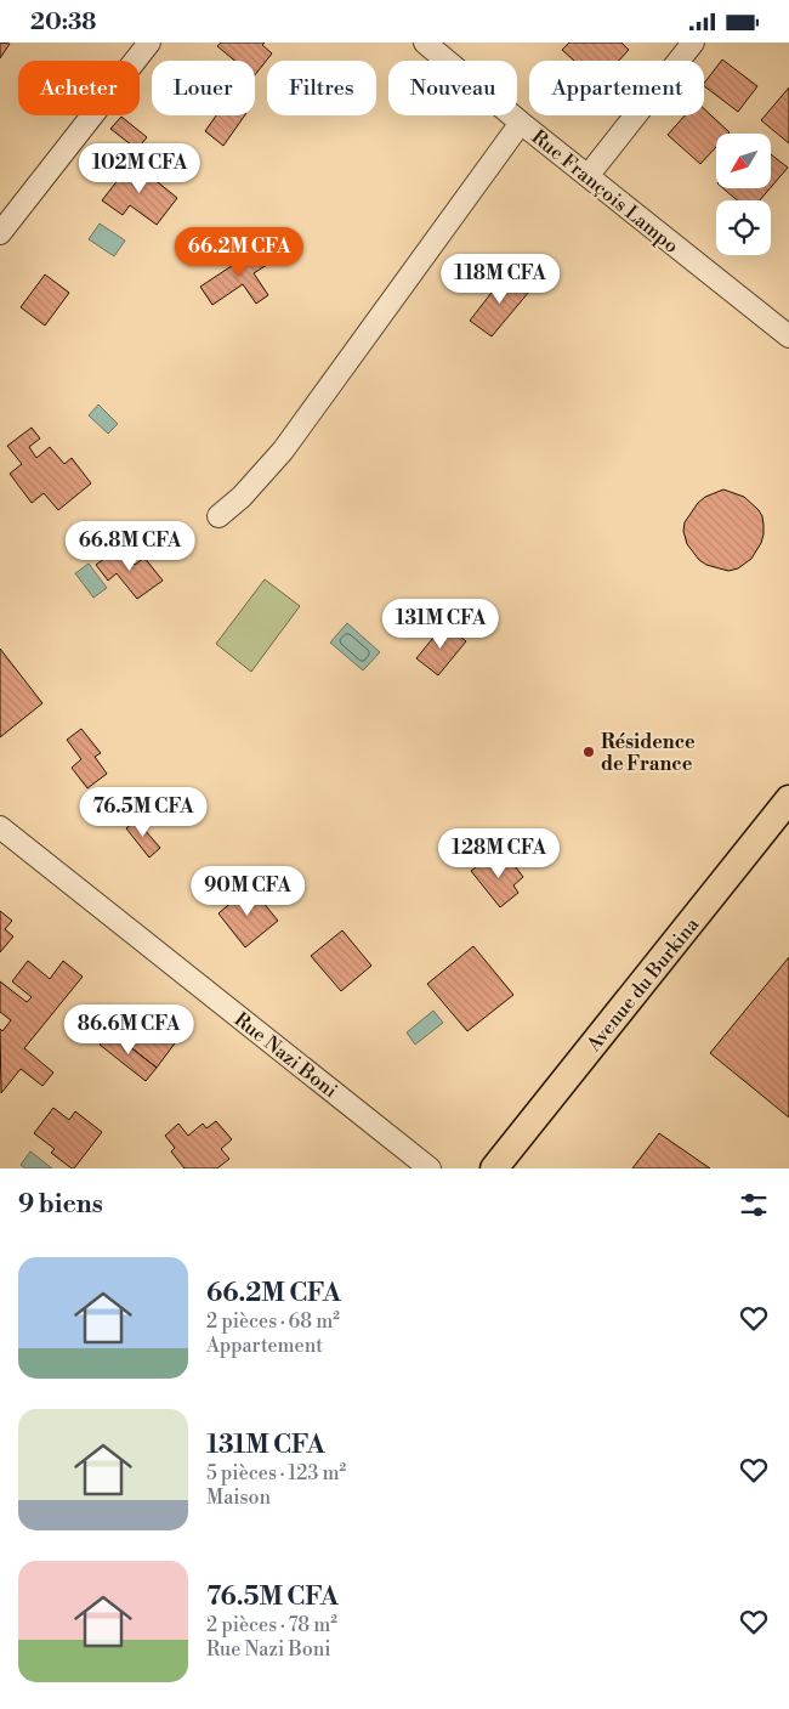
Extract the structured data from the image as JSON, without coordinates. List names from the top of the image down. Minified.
{"streets":{"main road":["Avenue du Burkina"],"street":["Rue François Lampo","Rue Nazi Boni"]},"places":["Résidence de France"],"north":"bottom left","page":{"status":"20:38","chip":["Acheter","Louer","Filtres","Nouveau","Appartement"],"price":["102M CFA","66.2M CFA","118M CFA","66.8M CFA","131M CFA","76.5M CFA","128M CFA","90M CFA","86.6M CFA"],"heading":"9 biens","list":[{"name":"66.2M CFA","note":"2 pièces · 68 m² · Appartement"},{"name":"131M CFA","note":"5 pièces · 123 m² · Maison"},{"name":"76.5M CFA","note":"2 pièces · 78 m² · Rue Nazi Boni"}]}}
